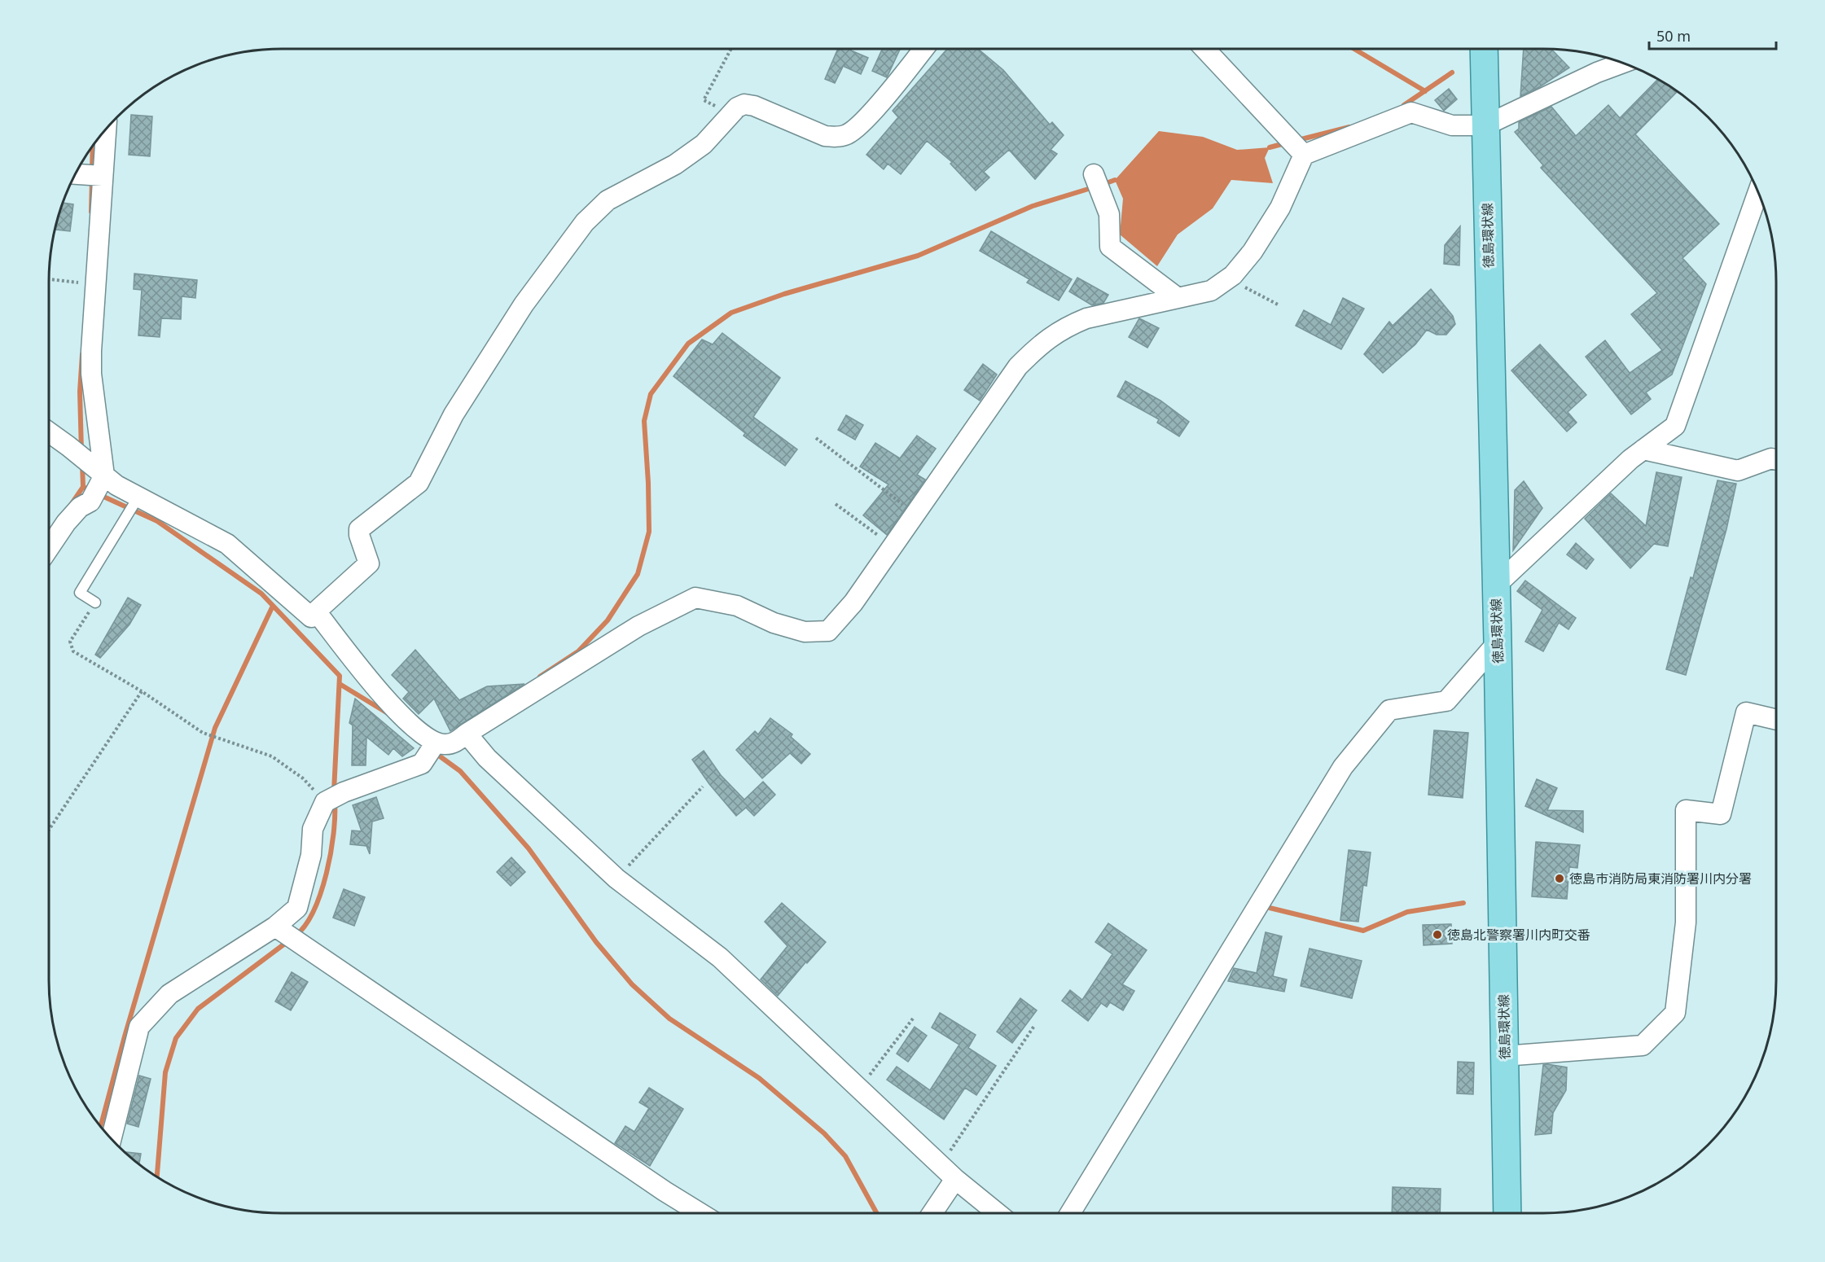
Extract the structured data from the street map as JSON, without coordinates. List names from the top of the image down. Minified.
{"streets":{"main road":["徳島環状線"]},"places":["徳島市消防局東消防署川内分署","徳島北警察署川内町交番"],"scale_bar":"50 m"}
